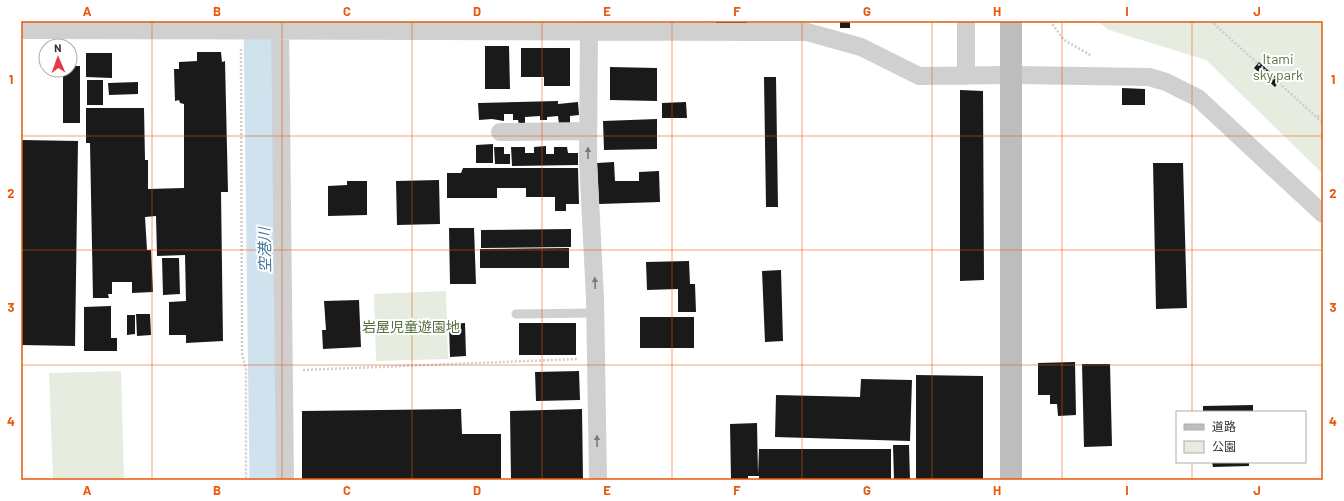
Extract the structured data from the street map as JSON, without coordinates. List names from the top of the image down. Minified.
{"water":["空港川"],"parks":["Itami sky park","岩屋児童遊園地"],"legend":["道路","公園"],"north":"top","grid":{"columns":["A","B","C","D","E","F","G","H","I","J"],"rows":["1","2","3","4"]}}
